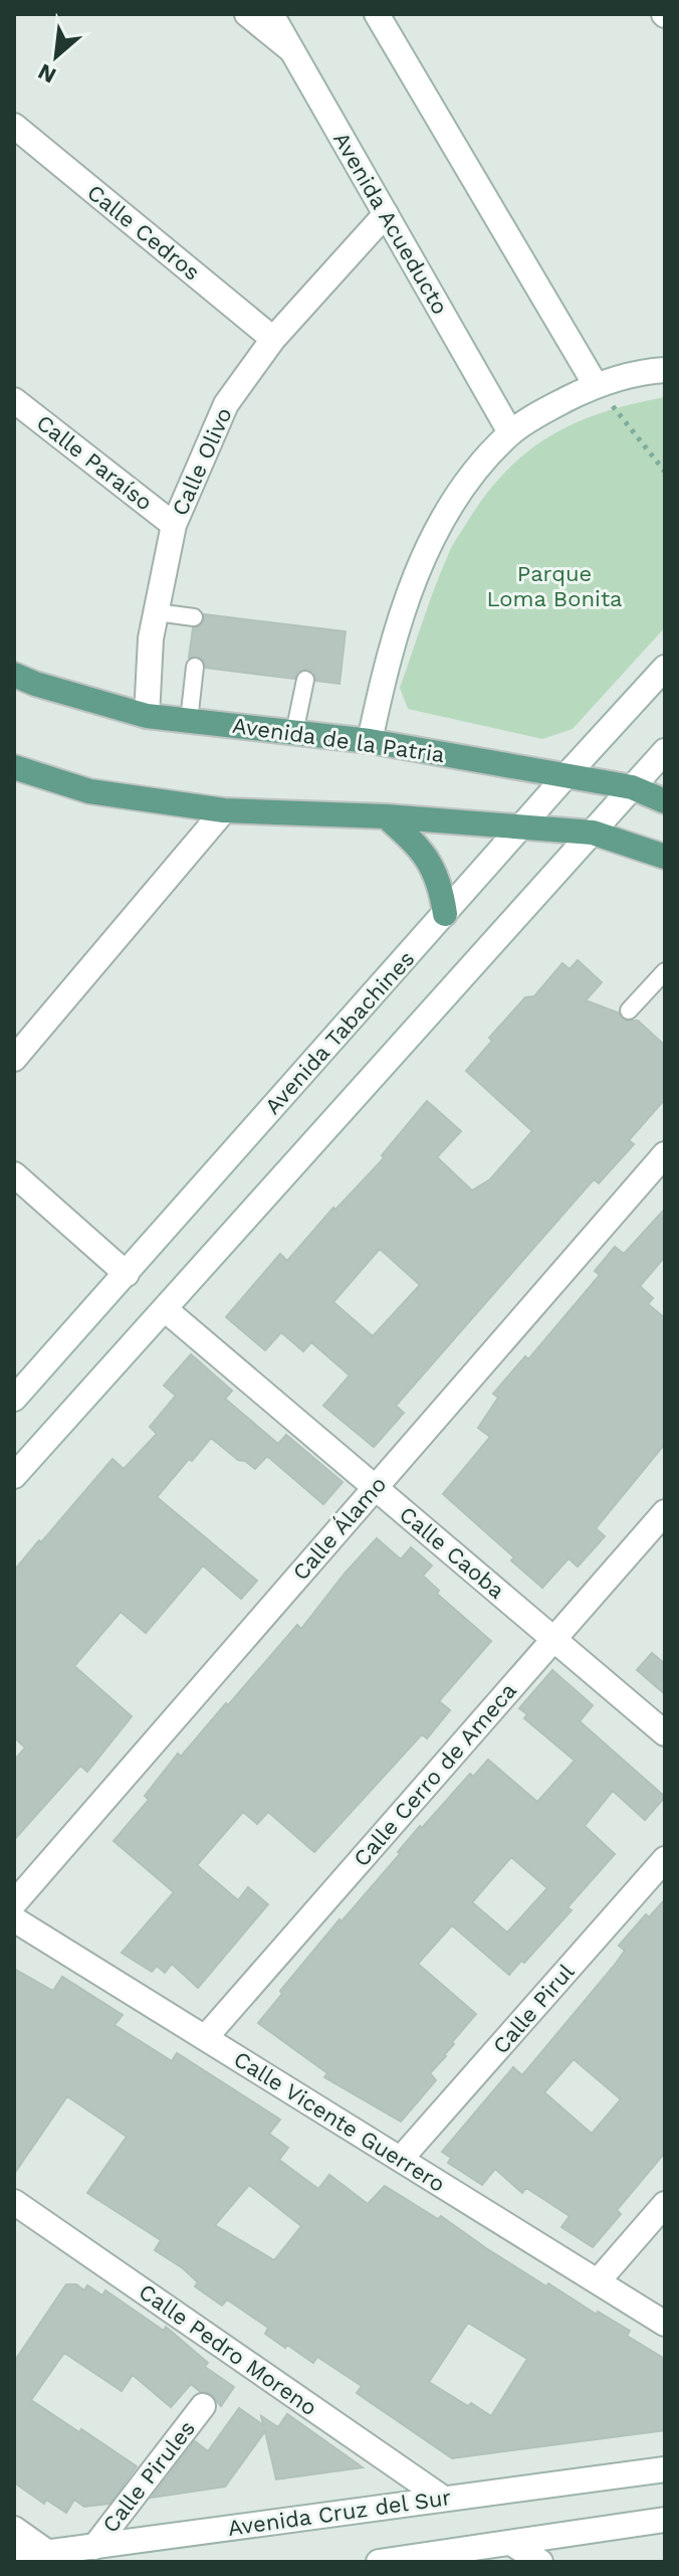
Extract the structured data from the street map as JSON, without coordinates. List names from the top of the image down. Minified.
{"streets":{"main road":["Avenida de la Patria"],"street":["Avenida Acueducto","Calle Cedros","Calle Olivo","Calle Paraíso","Avenida Tabachines","Calle Álamo","Calle Caoba","Calle Cerro de Ameca","Calle Pirul","Calle Vicente Guerrero","Calle Pedro Moreno","Calle Pirules","Avenida Cruz del Sur"]},"crossings":[["Avenida Acueducto","Calle Olivo"],["Calle Cedros","Calle Olivo"],["Calle Olivo","Calle Paraíso"],["Calle Olivo","Avenida de la Patria"],["Avenida de la Patria","Avenida Tabachines"],["Calle Álamo","Calle Caoba"],["Calle Caoba","Calle Cerro de Ameca"],["Calle Cerro de Ameca","Calle Vicente Guerrero"],["Calle Pirul","Calle Vicente Guerrero"],["Calle Pedro Moreno","Avenida Cruz del Sur"],["Calle Pirules","Avenida Cruz del Sur"]],"parks":["Parque Loma Bonita"],"north":"bottom left"}
